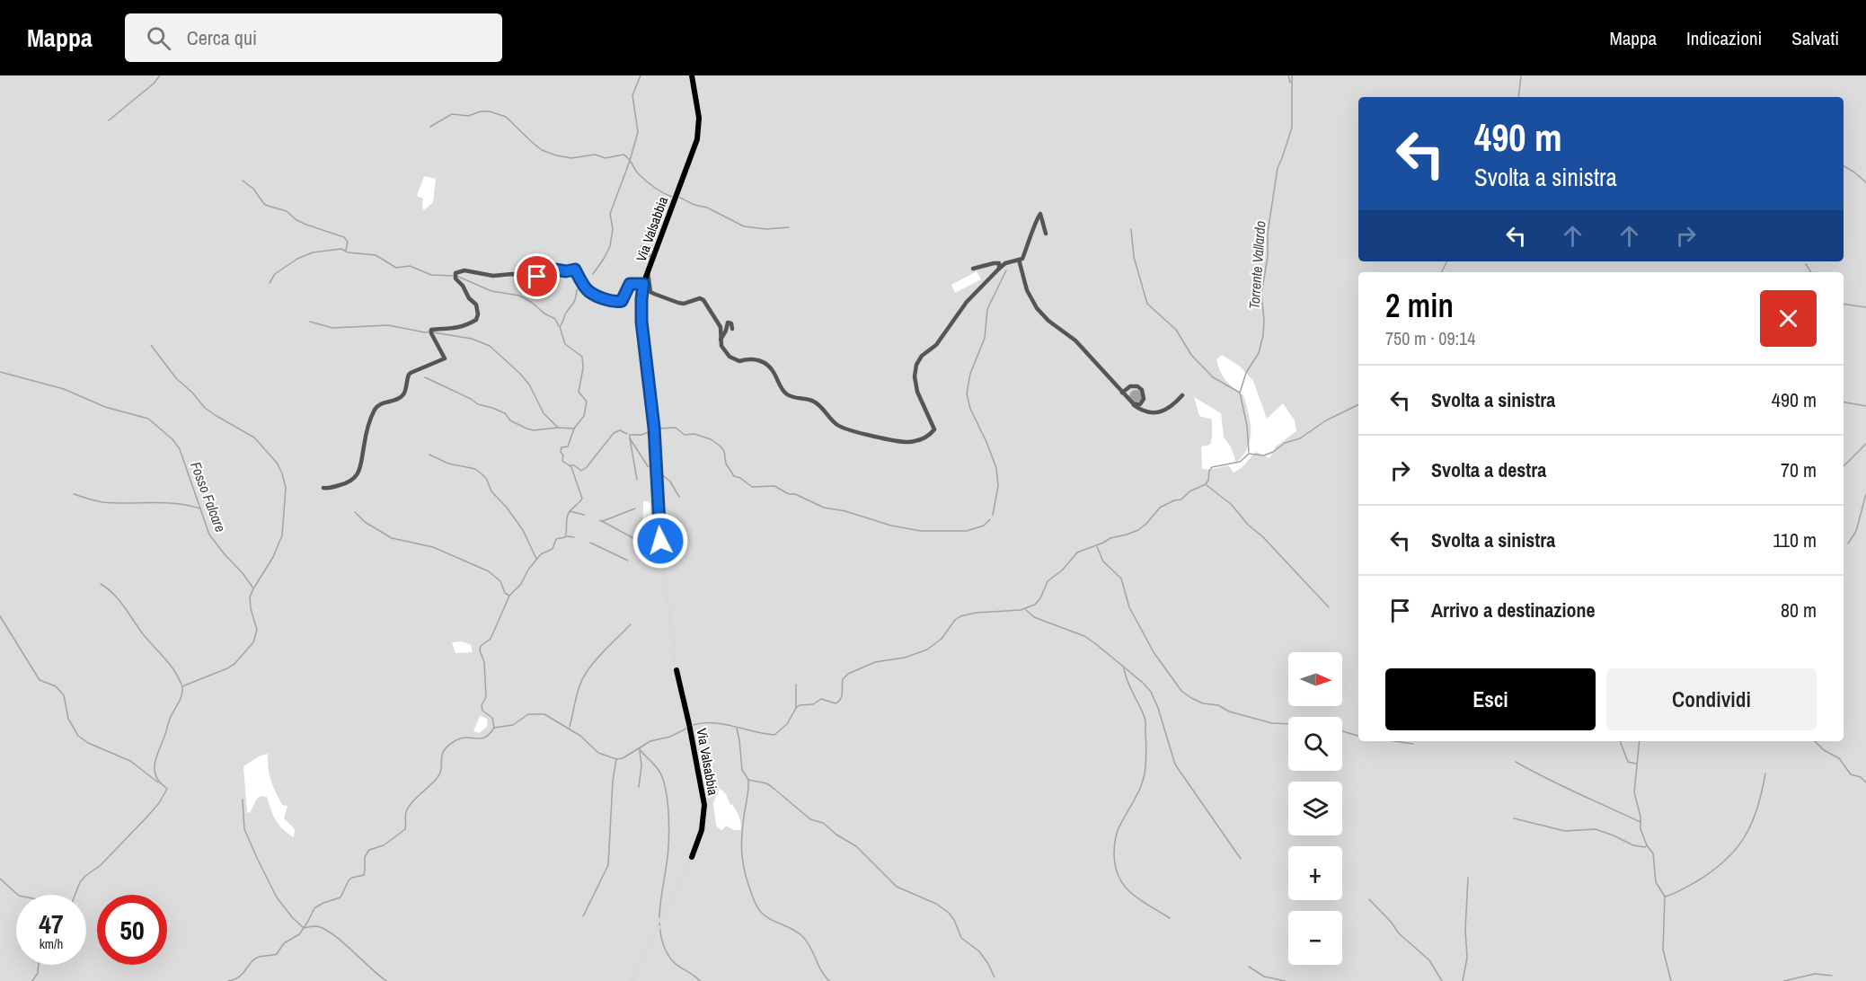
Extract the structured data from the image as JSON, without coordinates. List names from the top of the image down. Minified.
{"streets":{"main road":["Via Valsabbia"]},"water":["Torrente Vallardo","Fosso Falcare"],"north":"right","page":{"header":"Mappa","search":"Cerca qui","nav":["Mappa","Indicazioni","Salvati"],"turn":["490 m","Svolta a sinistra"],"heading":["2 min","750 m · 09:14"],"list":[{"name":"Svolta a sinistra","value":"490 m"},{"name":"Svolta a destra","value":"70 m"},{"name":"Svolta a sinistra","value":"110 m"},{"name":"Arrivo a destinazione","value":"80 m"}],"map_buttons":["+","−"],"buttons":["Esci","Condividi"],"speed":"47 km/h","limit":"50"}}
